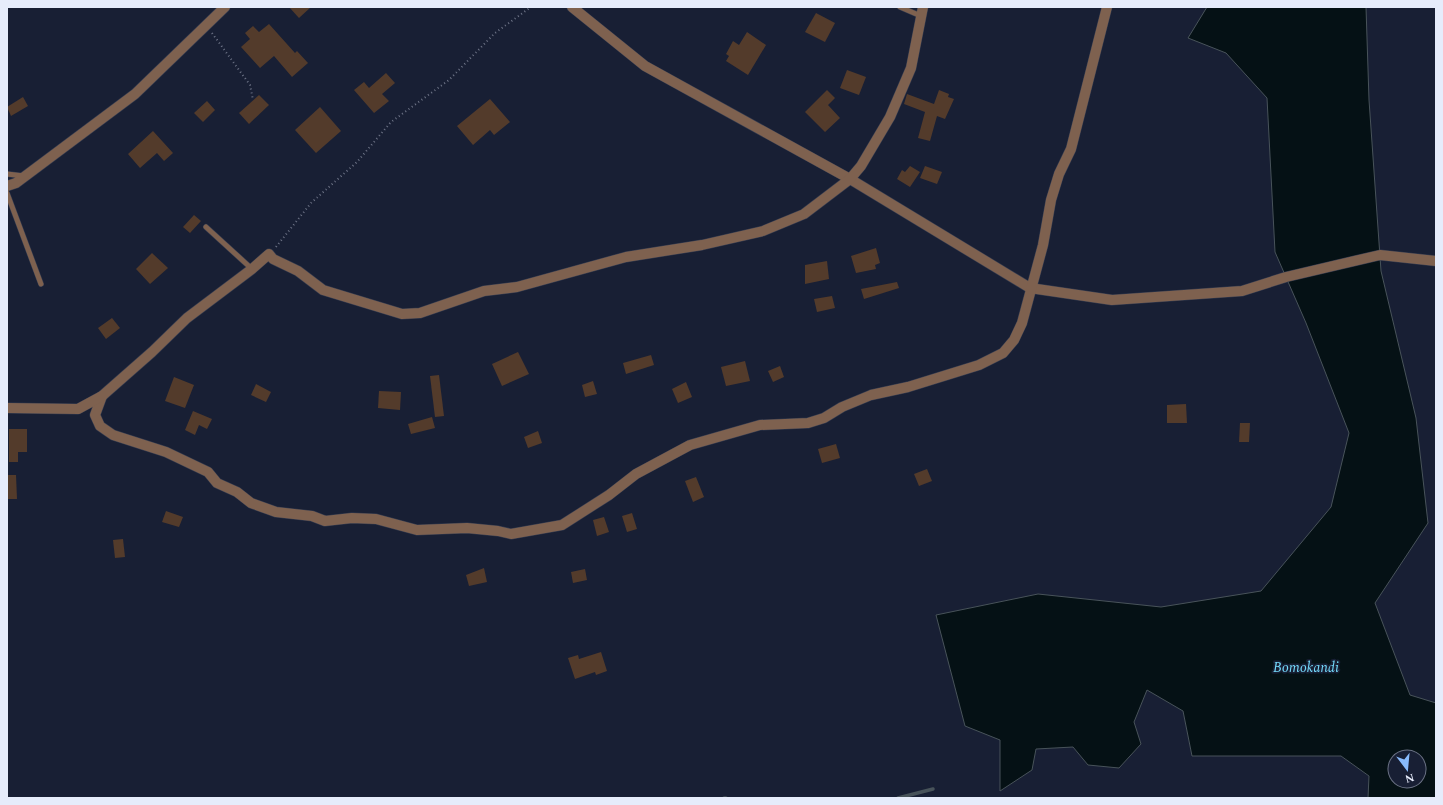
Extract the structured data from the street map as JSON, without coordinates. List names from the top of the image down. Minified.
{"water":["Bomokandi"],"north":"bottom"}
